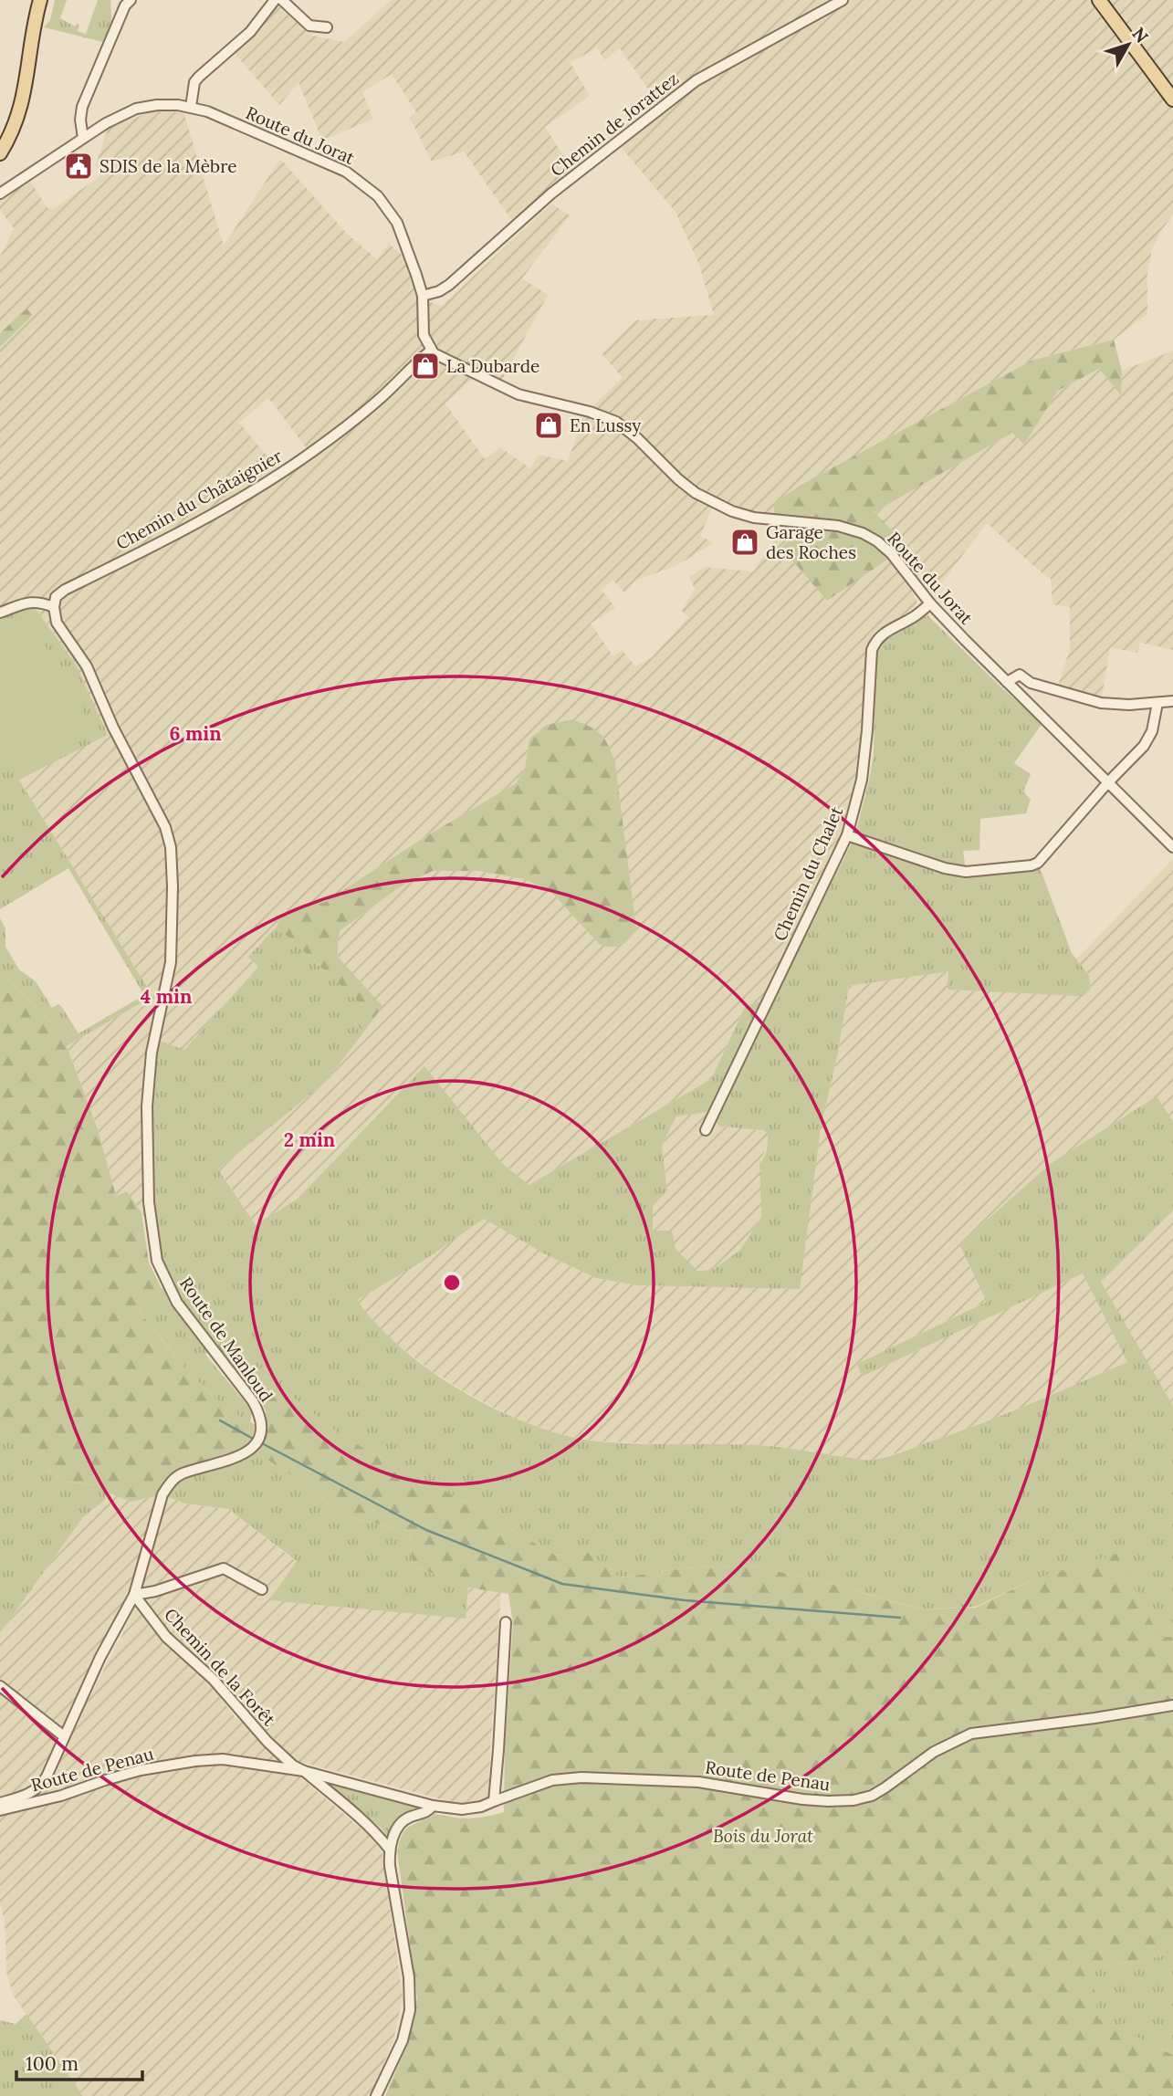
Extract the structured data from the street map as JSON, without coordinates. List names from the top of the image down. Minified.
{"streets":{"street":["Chemin de Jorattez","Route du Jorat","Chemin du Châtaignier","Chemin du Chalet","Route de Manloud","Chemin de la Forêt","Route de Penau"]},"crossings":[["Chemin de Jorattez","Route du Jorat"],["Route du Jorat","Chemin du Châtaignier"],["Route du Jorat","Chemin du Chalet"],["Chemin du Châtaignier","Route de Manloud"],["Route de Manloud","Chemin de la Forêt"],["Chemin de la Forêt","Route de Penau"]],"parks":["Bois du Jorat"],"places":{"public building":["SDIS de la Mèbre"],"shop":["La Dubarde","En Lussy","Garage des Roches"]},"scale_bar":"100 m","north":"top right","rings":["6 min","4 min","2 min"]}
